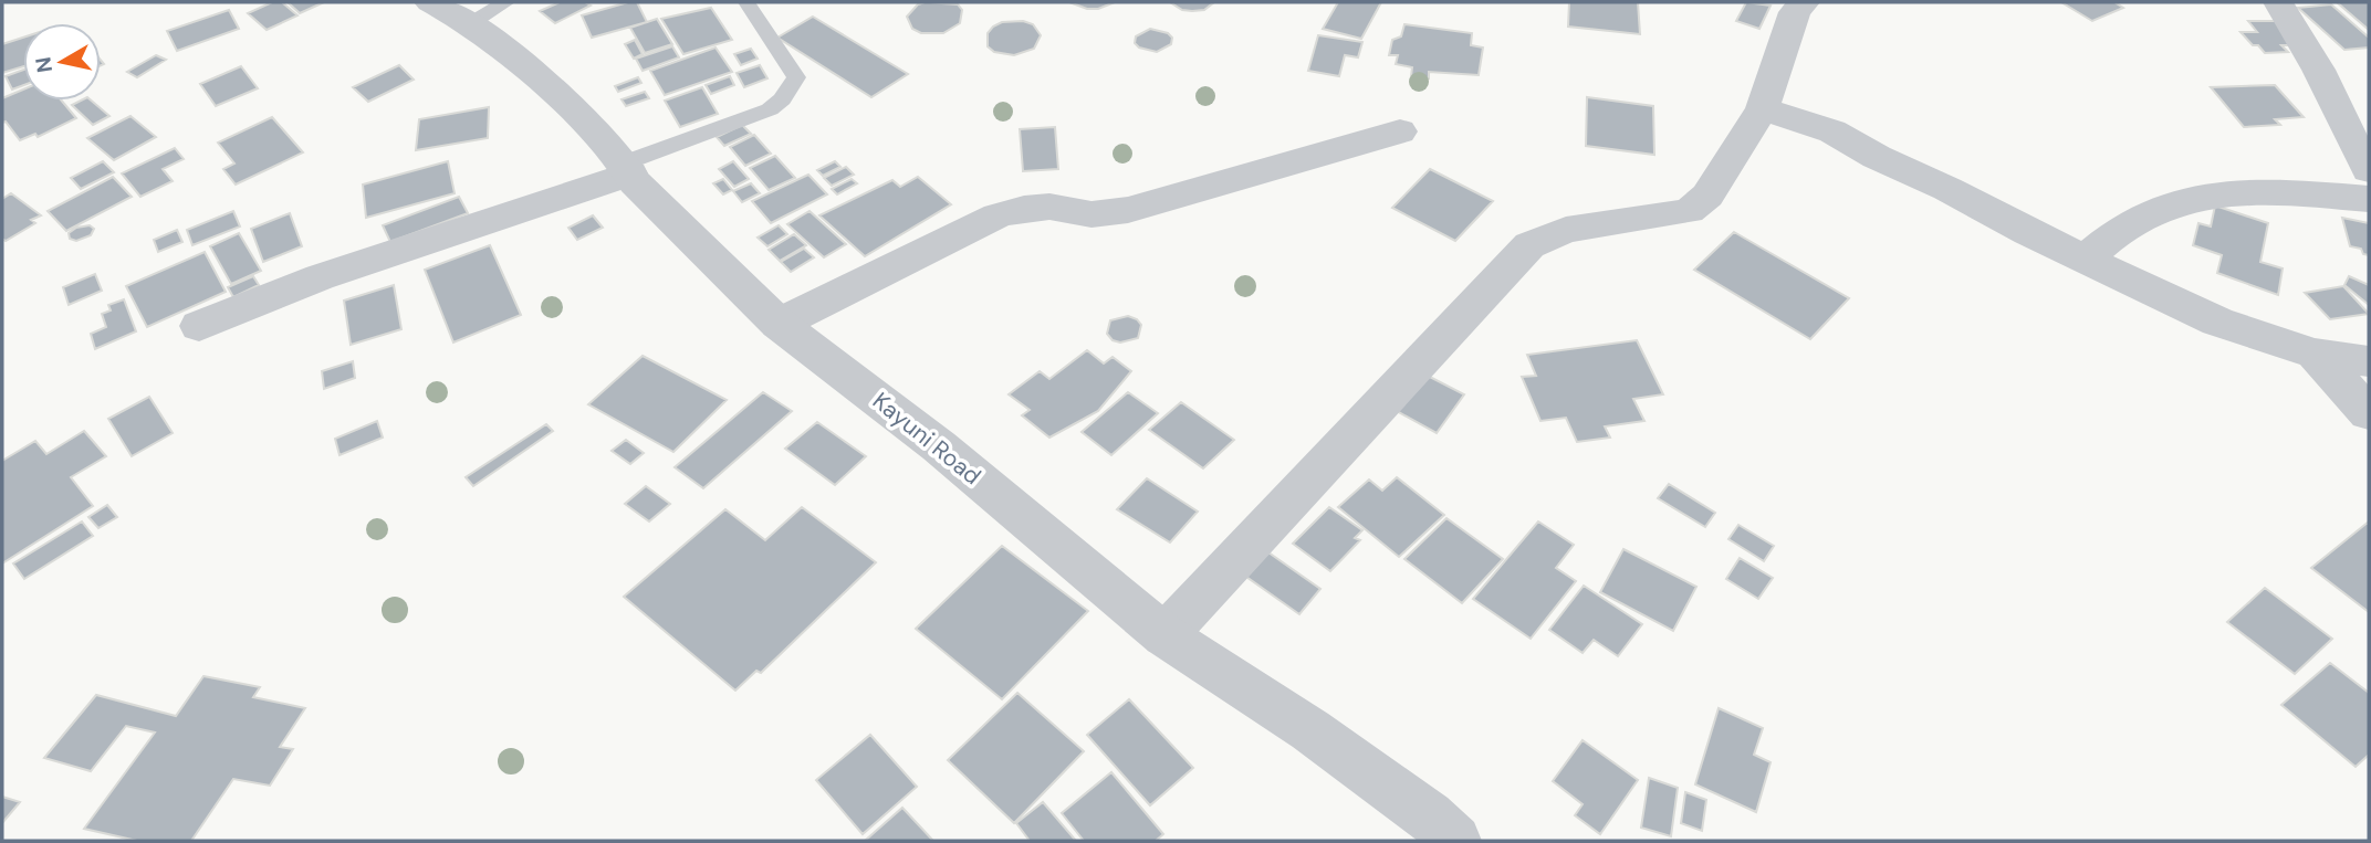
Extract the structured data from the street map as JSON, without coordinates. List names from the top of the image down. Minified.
{"streets":{"street":["Kayuni Road"]},"north":"left"}
